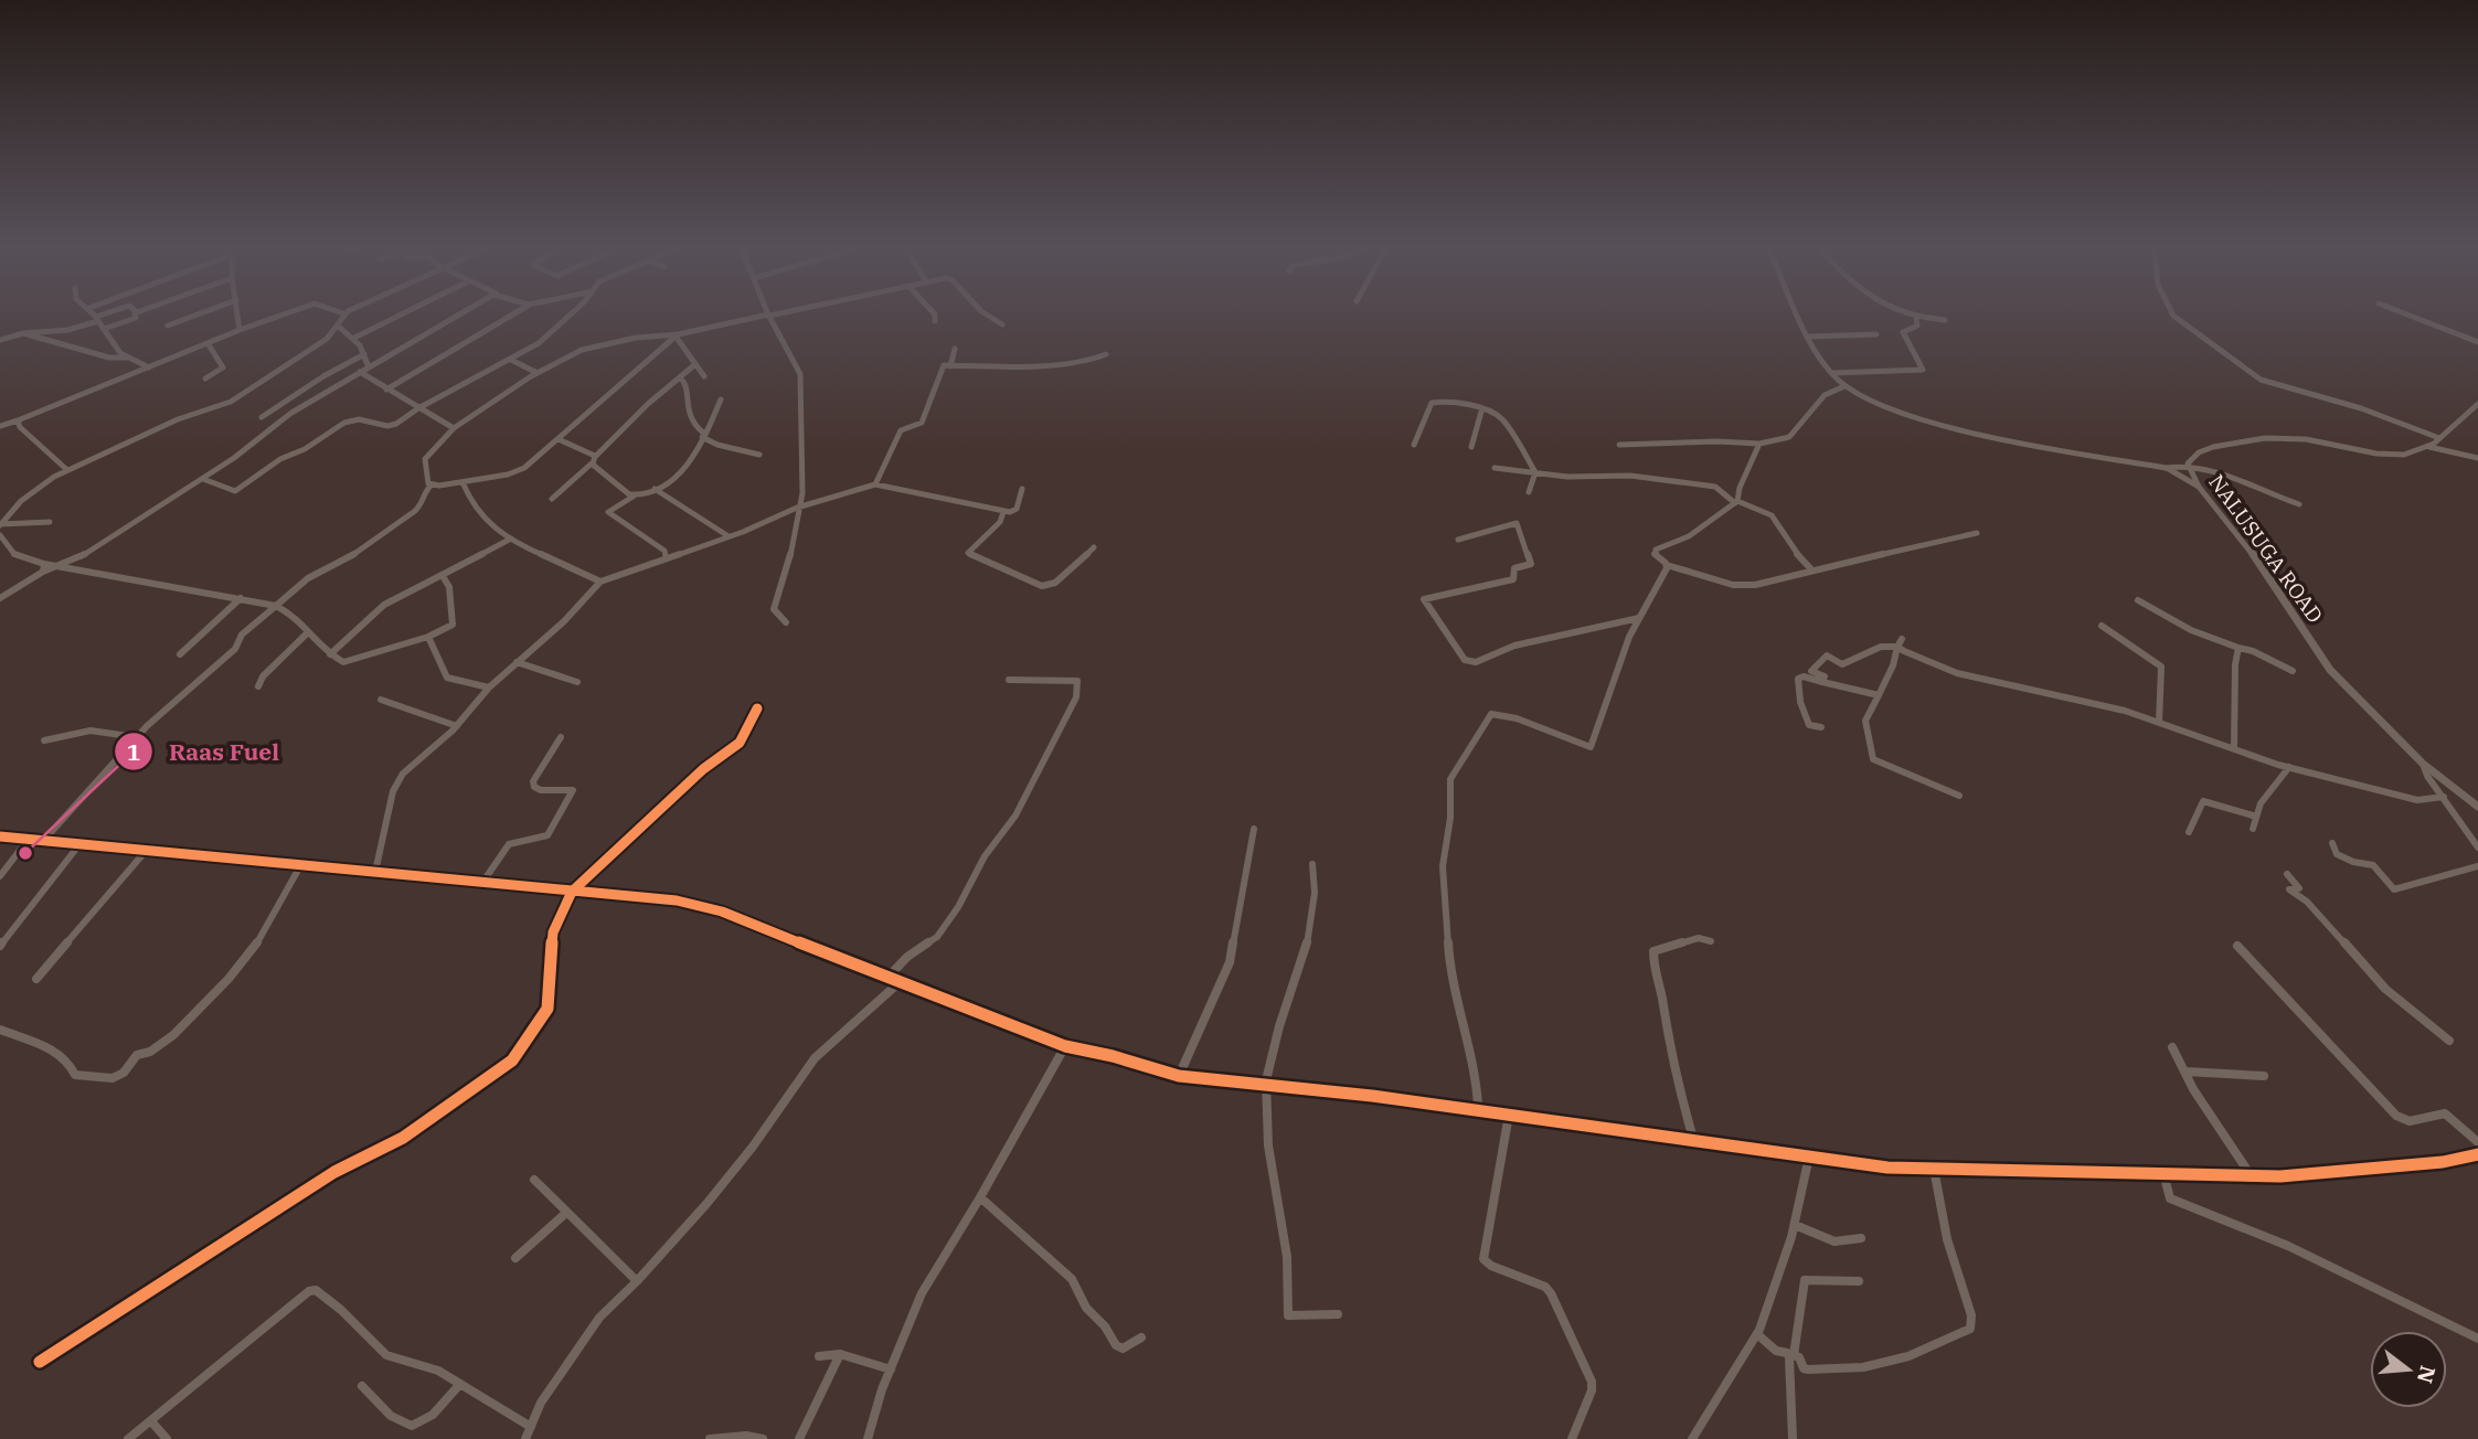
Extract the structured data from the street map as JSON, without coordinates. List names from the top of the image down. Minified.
{"streets":{"street":["NALUSUGA ROAD"]},"places":["Raas Fuel"],"north":"right"}
